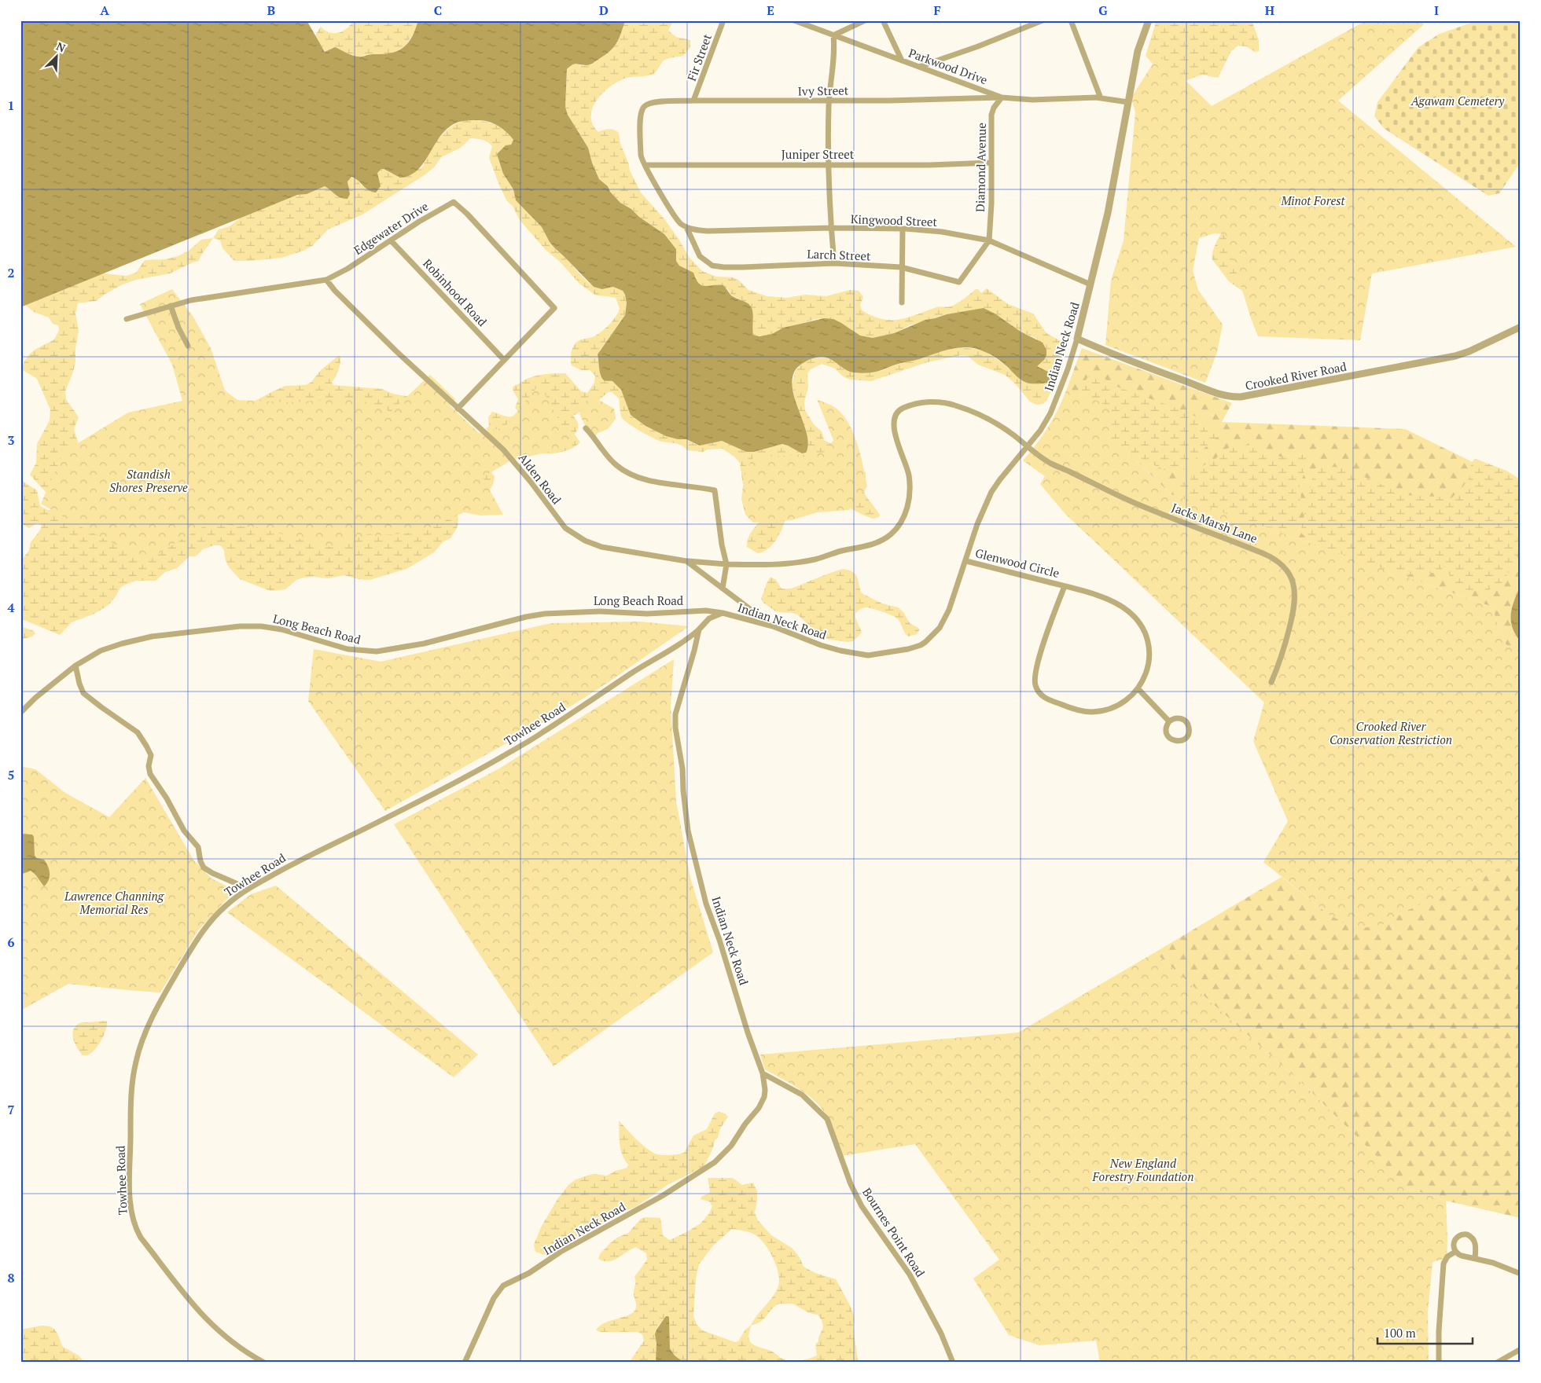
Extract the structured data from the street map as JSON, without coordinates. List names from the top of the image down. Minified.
{"streets":{"street":["Fir Street","Parkwood Drive","Ivy Street","Juniper Street","Diamond Avenue","Kingwood Street","Edgewater Drive","Larch Street","Robinhood Road","Indian Neck Road","Crooked River Road","Alden Road","Jacks Marsh Lane","Glenwood Circle","Long Beach Road","Towhee Road","Bournes Point Road"]},"crossings":[["Fir Street","Ivy Street"],["Parkwood Drive","Ivy Street"],["Parkwood Drive","Diamond Avenue"],["Parkwood Drive","Indian Neck Road"],["Ivy Street","Diamond Avenue"],["Ivy Street","Larch Street"],["Juniper Street","Diamond Avenue"],["Juniper Street","Larch Street"],["Diamond Avenue","Kingwood Street"],["Diamond Avenue","Larch Street"],["Kingwood Street","Larch Street"],["Kingwood Street","Indian Neck Road"],["Edgewater Drive","Robinhood Road"],["Edgewater Drive","Alden Road"],["Indian Neck Road","Crooked River Road"],["Indian Neck Road","Alden Road"],["Indian Neck Road","Jacks Marsh Lane"],["Indian Neck Road","Glenwood Circle"],["Indian Neck Road","Long Beach Road"],["Indian Neck Road","Towhee Road"],["Indian Neck Road","Bournes Point Road"]],"parks":["Agawam Cemetery","Minot Forest","Standish Shores Preserve","Crooked River Conservation Restriction","Lawrence Channing Memorial Res","New England Forestry Foundation"],"scale_bar":"100 m","north":"top right","grid":{"columns":["A","B","C","D","E","F","G","H","I"],"rows":["1","2","3","4","5","6","7","8"]}}
